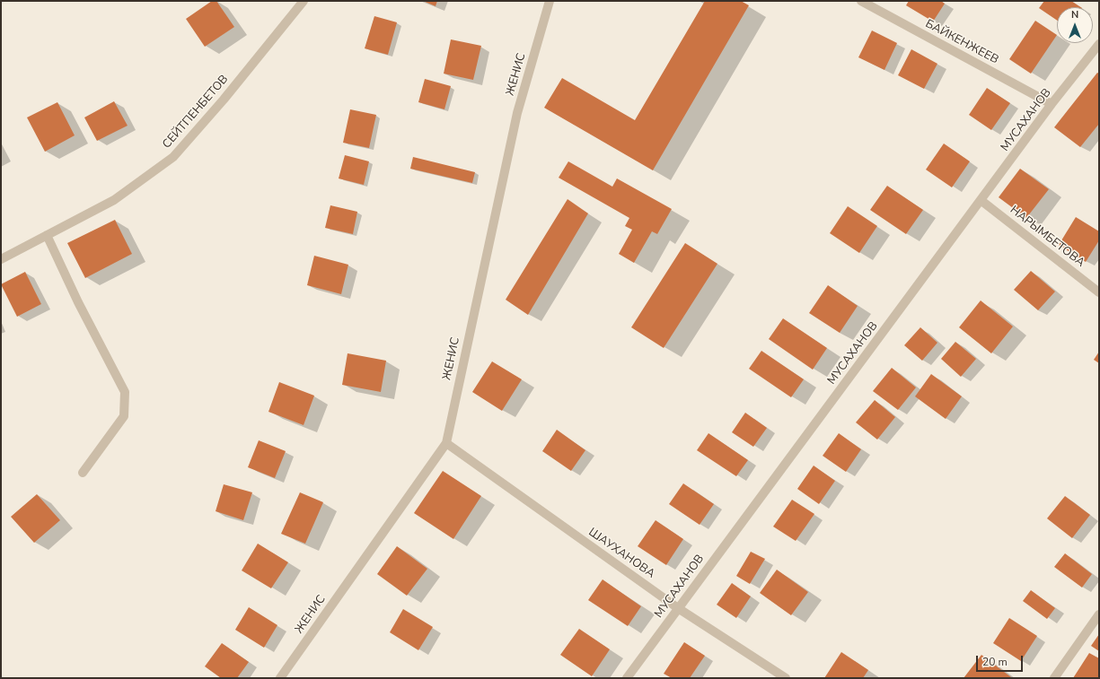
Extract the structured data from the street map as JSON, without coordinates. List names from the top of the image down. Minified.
{"streets":{"street":["БАЙКЕНЖЕЕВ","ЖЕНИС","СЕЙТПЕНБЕТОВ","МУСАХАНОВ","НАРЫМБЕТОВА","ШАУХАНОВА"]},"crossings":[["БАЙКЕНЖЕЕВ","МУСАХАНОВ"],["ЖЕНИС","ШАУХАНОВА"],["МУСАХАНОВ","НАРЫМБЕТОВА"],["МУСАХАНОВ","ШАУХАНОВА"]],"scale_bar":"20 m","north":"top"}
